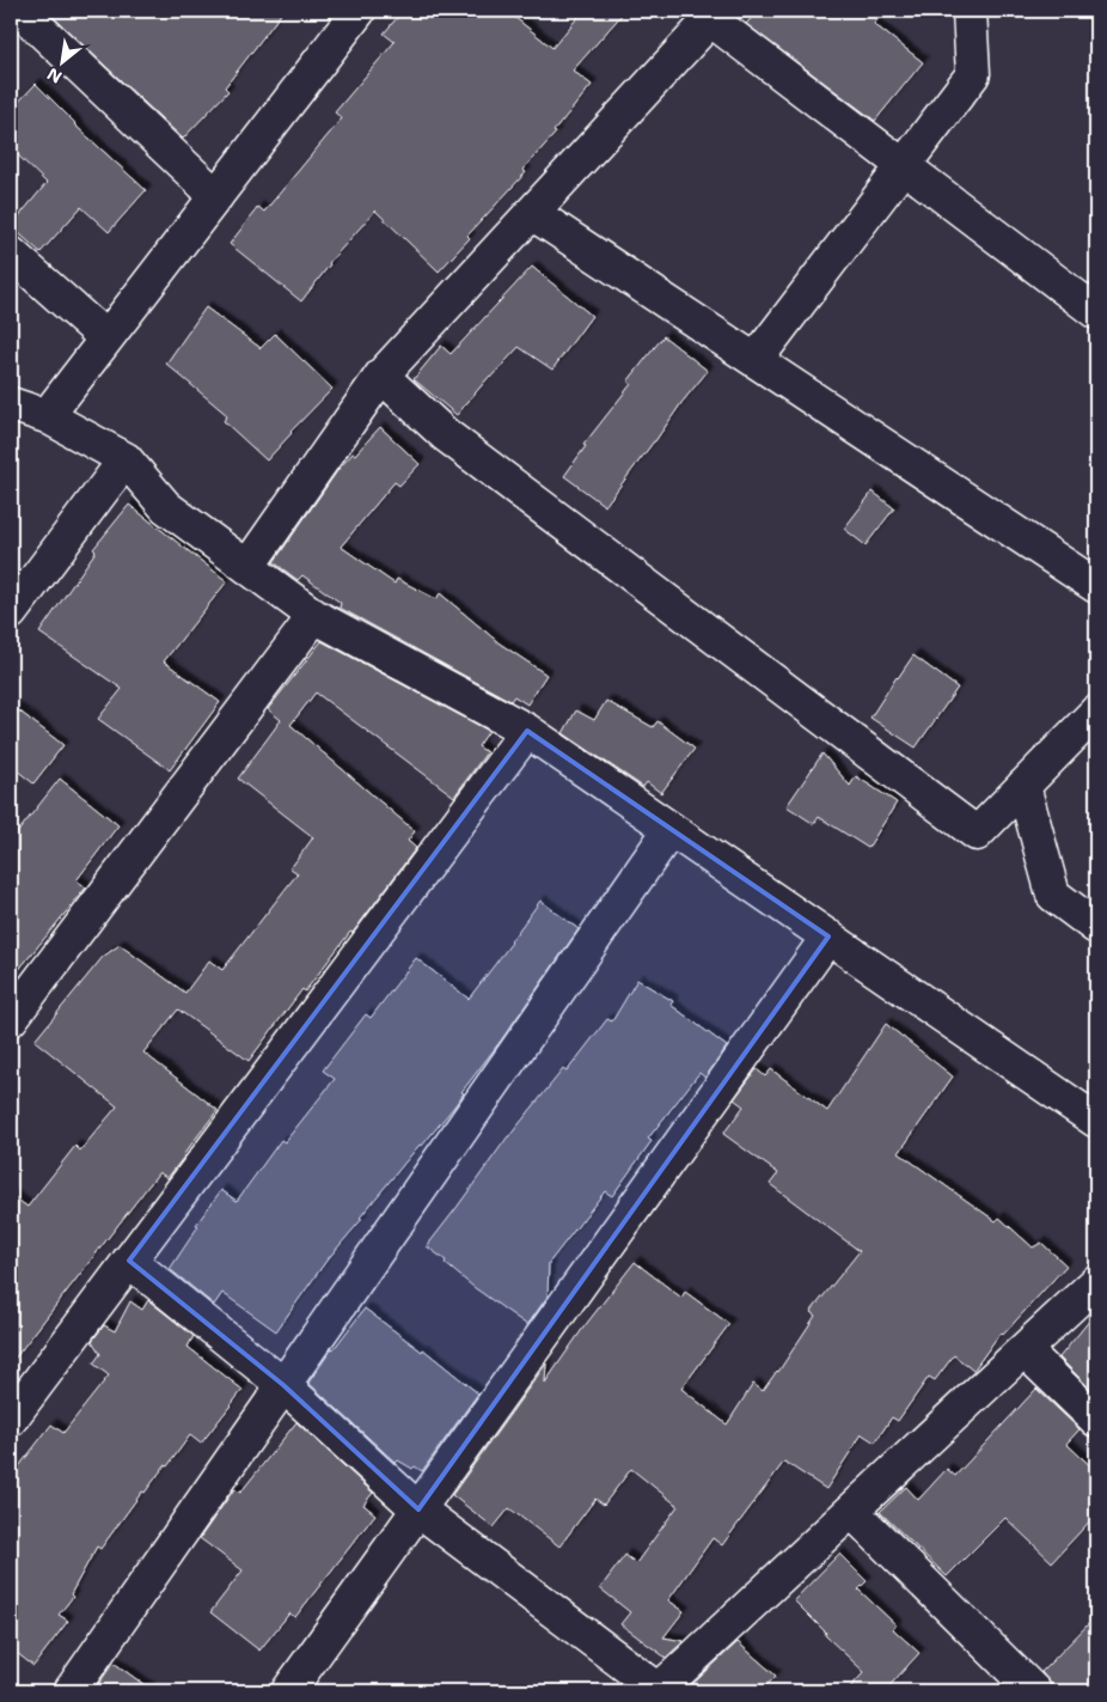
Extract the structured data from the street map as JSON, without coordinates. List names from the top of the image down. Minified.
{"north":"bottom left"}
